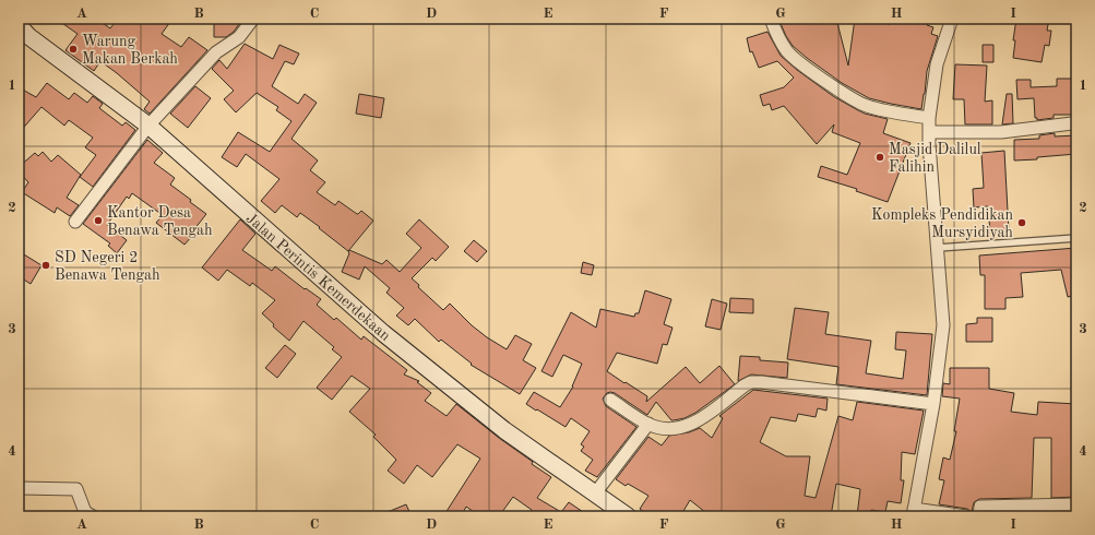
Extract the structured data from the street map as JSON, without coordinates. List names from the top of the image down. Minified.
{"streets":{"main road":["Jalan Perintis Kemerdekaan"]},"places":["Warung Makan Berkah","Masjid Dalilul Falihin","Kantor Desa Benawa Tengah","Kompleks Pendidikan Mursyidiyah","SD Negeri 2 Benawa Tengah"],"grid":{"columns":["A","B","C","D","E","F","G","H","I"],"rows":["1","2","3","4"]}}
